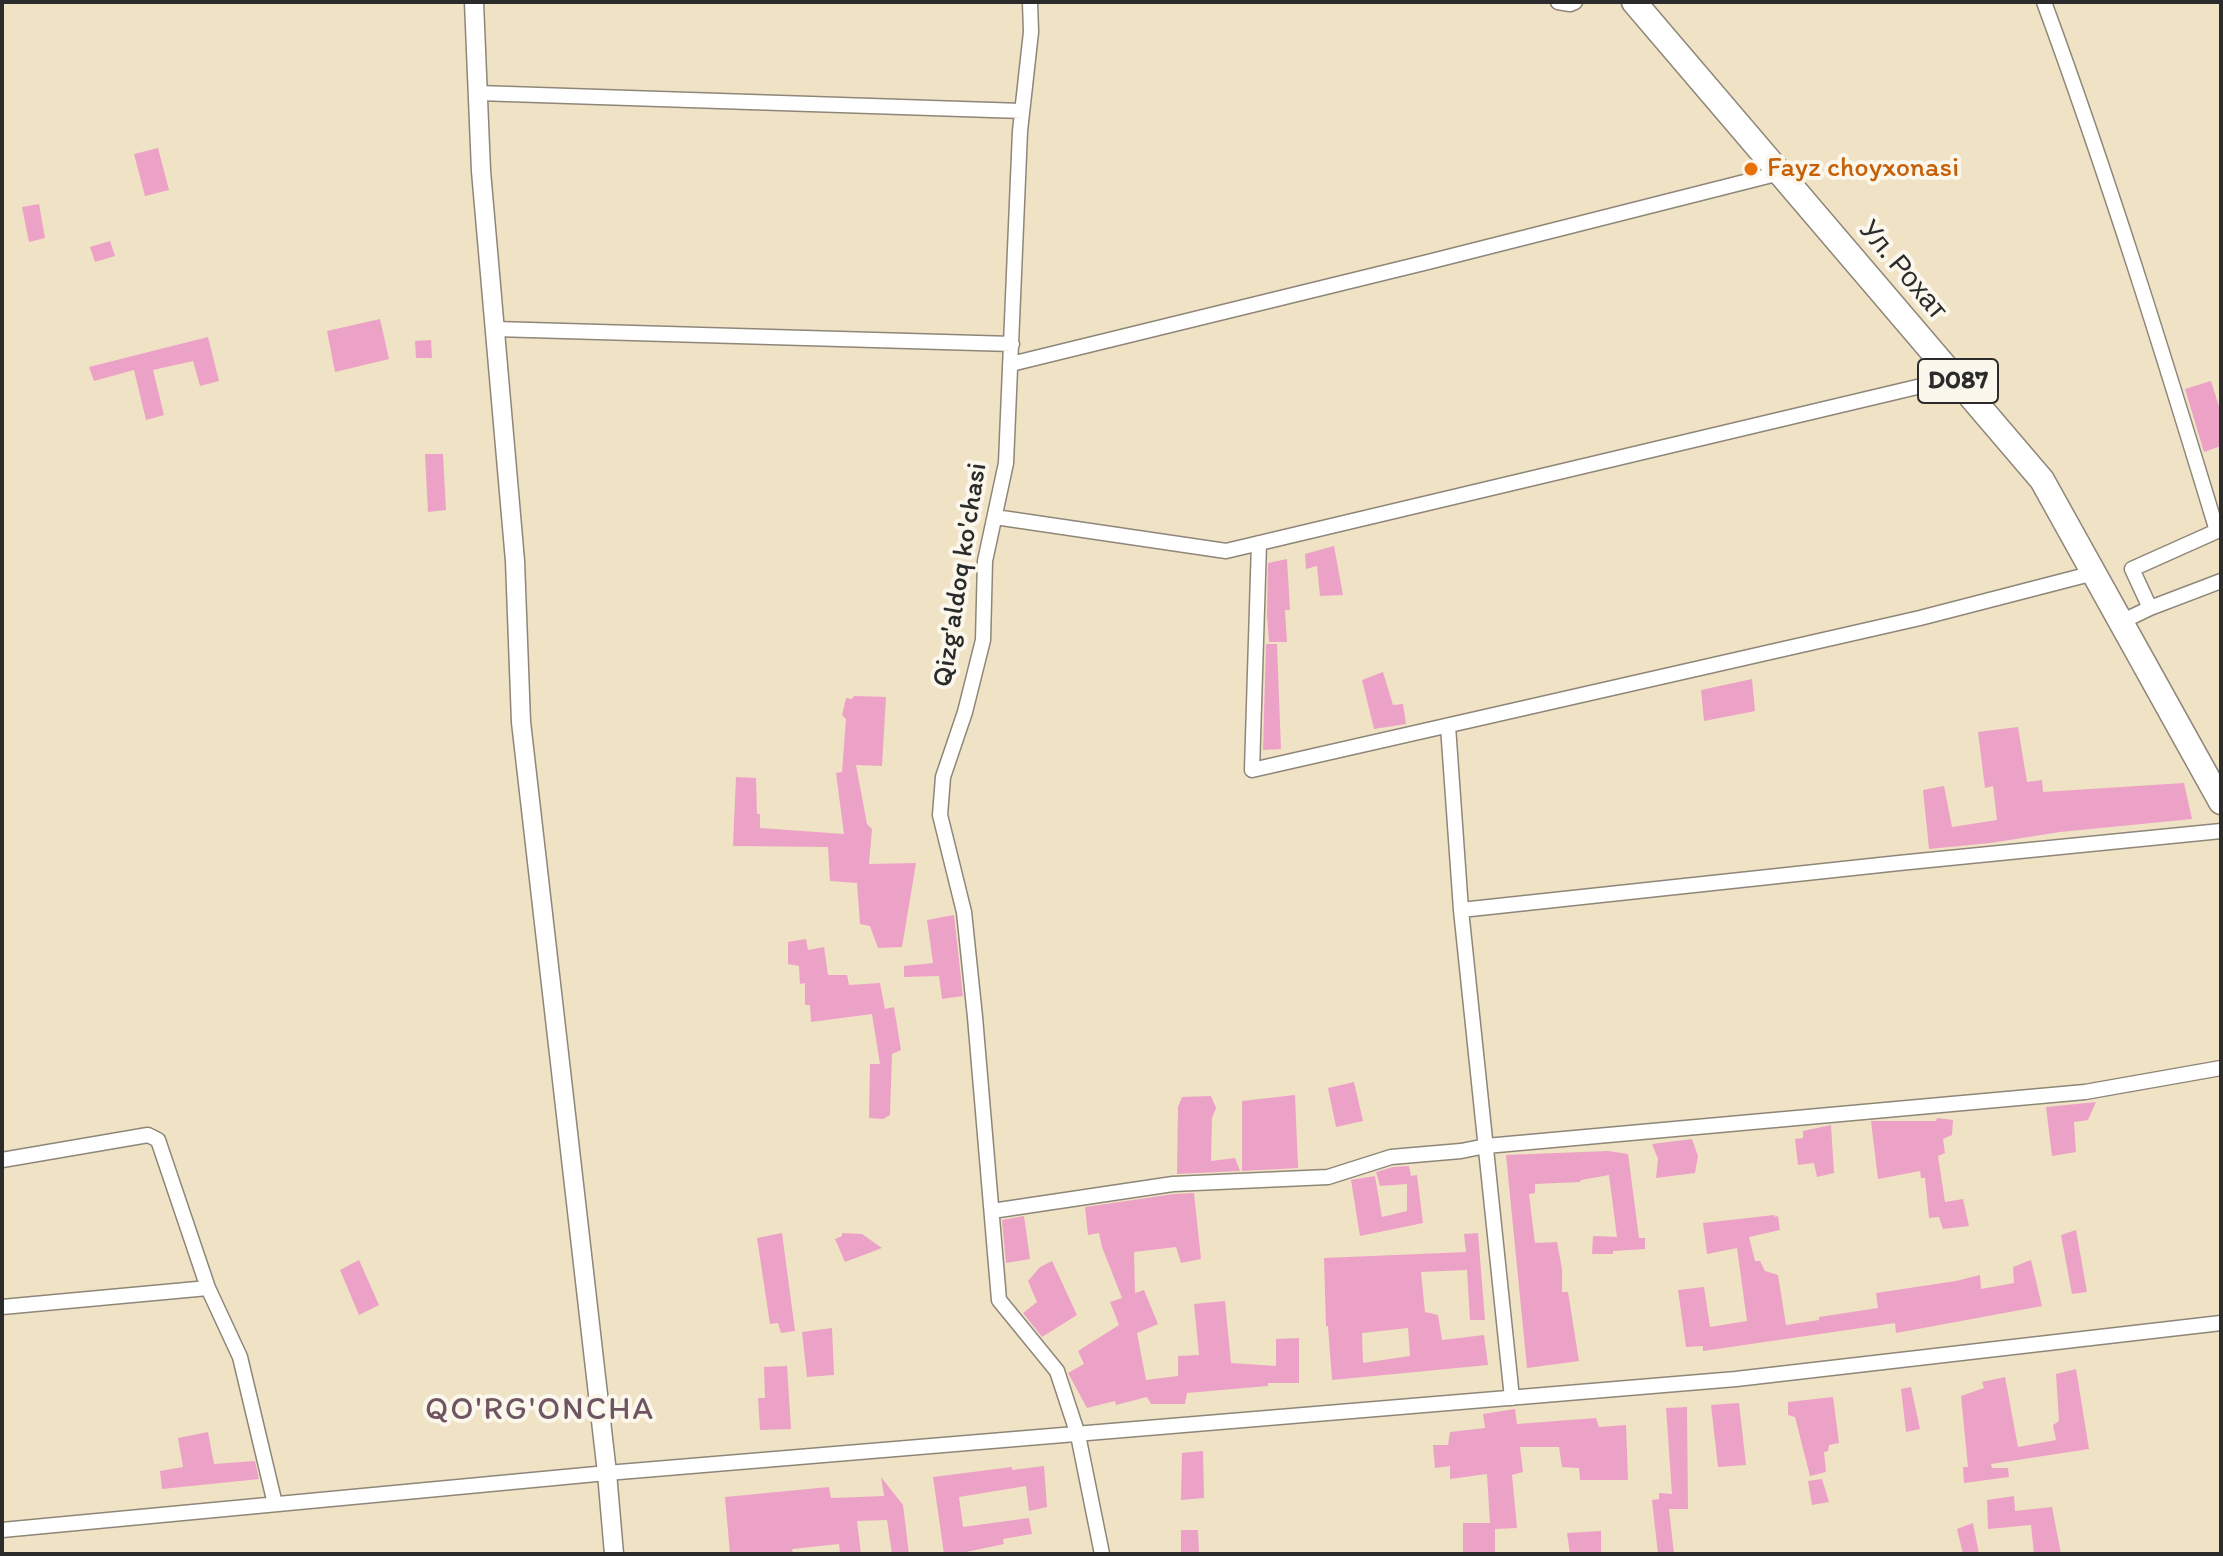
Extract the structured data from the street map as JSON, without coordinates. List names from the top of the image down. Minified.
{"streets":{"main road":["Ул. Рохат","D087"],"street":["Qizg'aldoq ko'chasi"]},"districts":["QO'RG'ONCHA"],"places":["Fayz choyxonasi"]}
